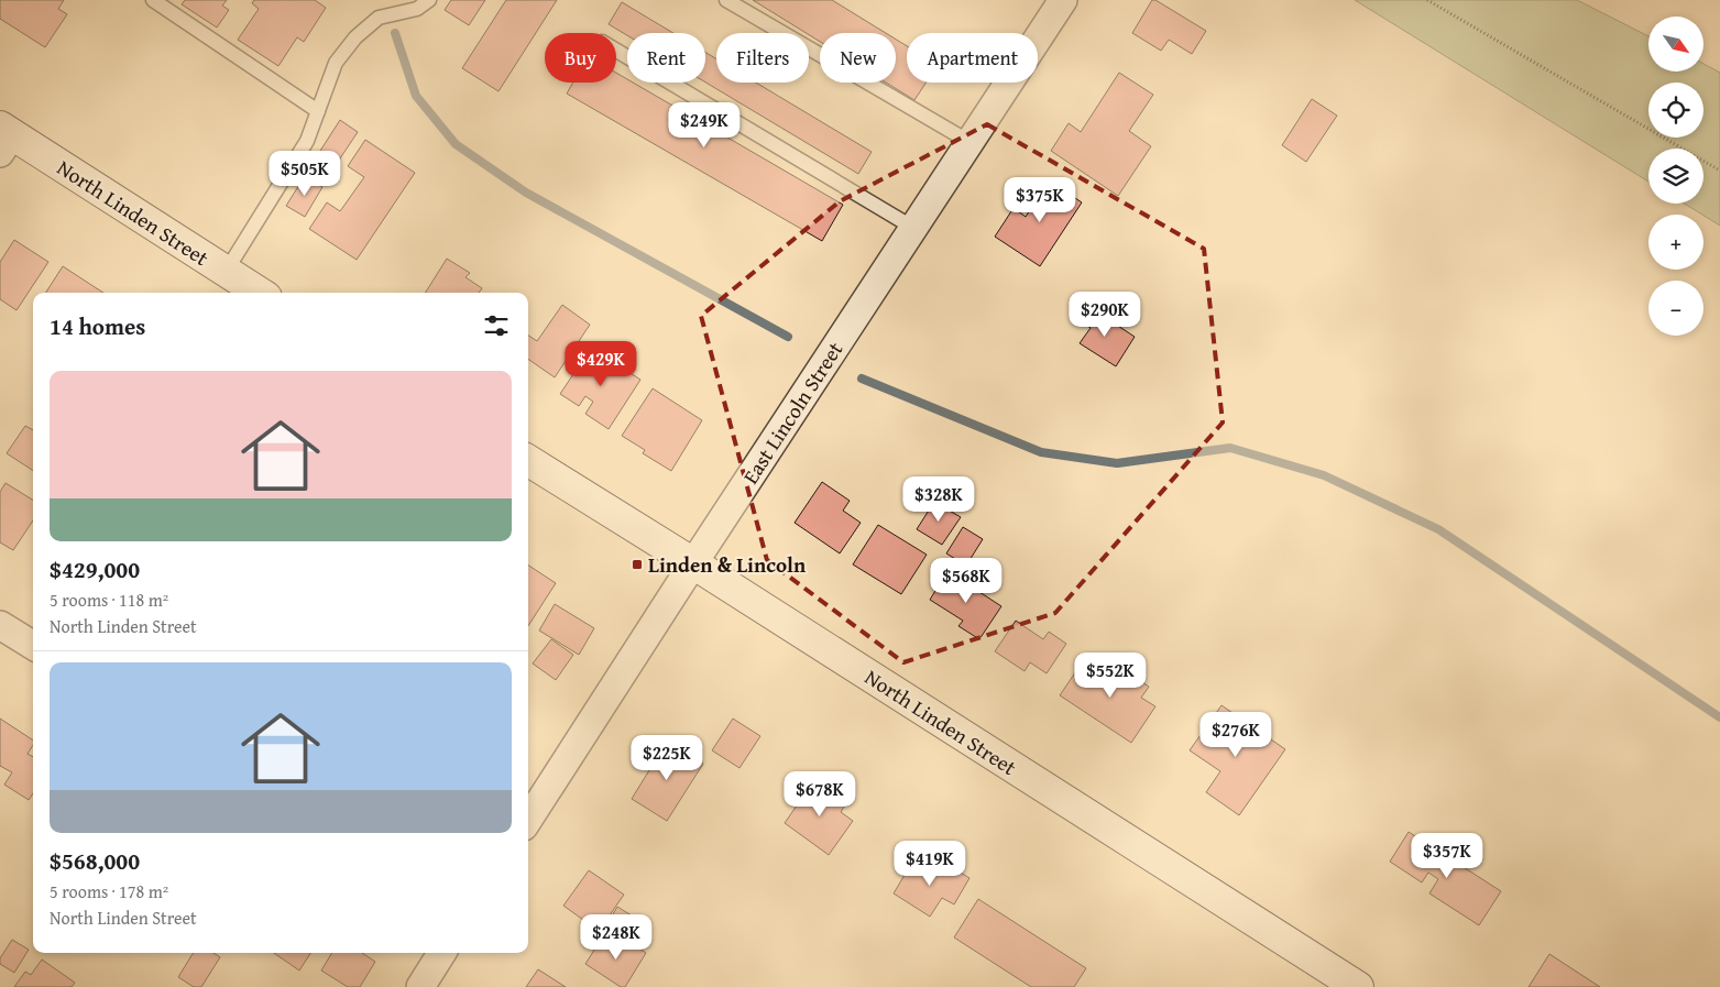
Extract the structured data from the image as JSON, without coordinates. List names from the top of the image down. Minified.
{"streets":{"main road":["North Linden Street"],"street":["East Lincoln Street"]},"crossings":[["North Linden Street","East Lincoln Street"]],"places":{"transit":["Linden & Lincoln"]},"north":"bottom right","page":{"map_buttons":["+","−"],"chip":["Buy","Rent","Filters","New","Apartment"],"price":["$249K","$505K","$375K","$290K","$429K","$328K","$568K","$552K","$276K","$225K","$678K","$357K","$419K","$248K"],"heading":"14 homes","list":[{"name":"$429,000","note":"5 rooms · 118 m² · North Linden Street"},{"name":"$568,000","note":"5 rooms · 178 m² · North Linden Street"}]}}
